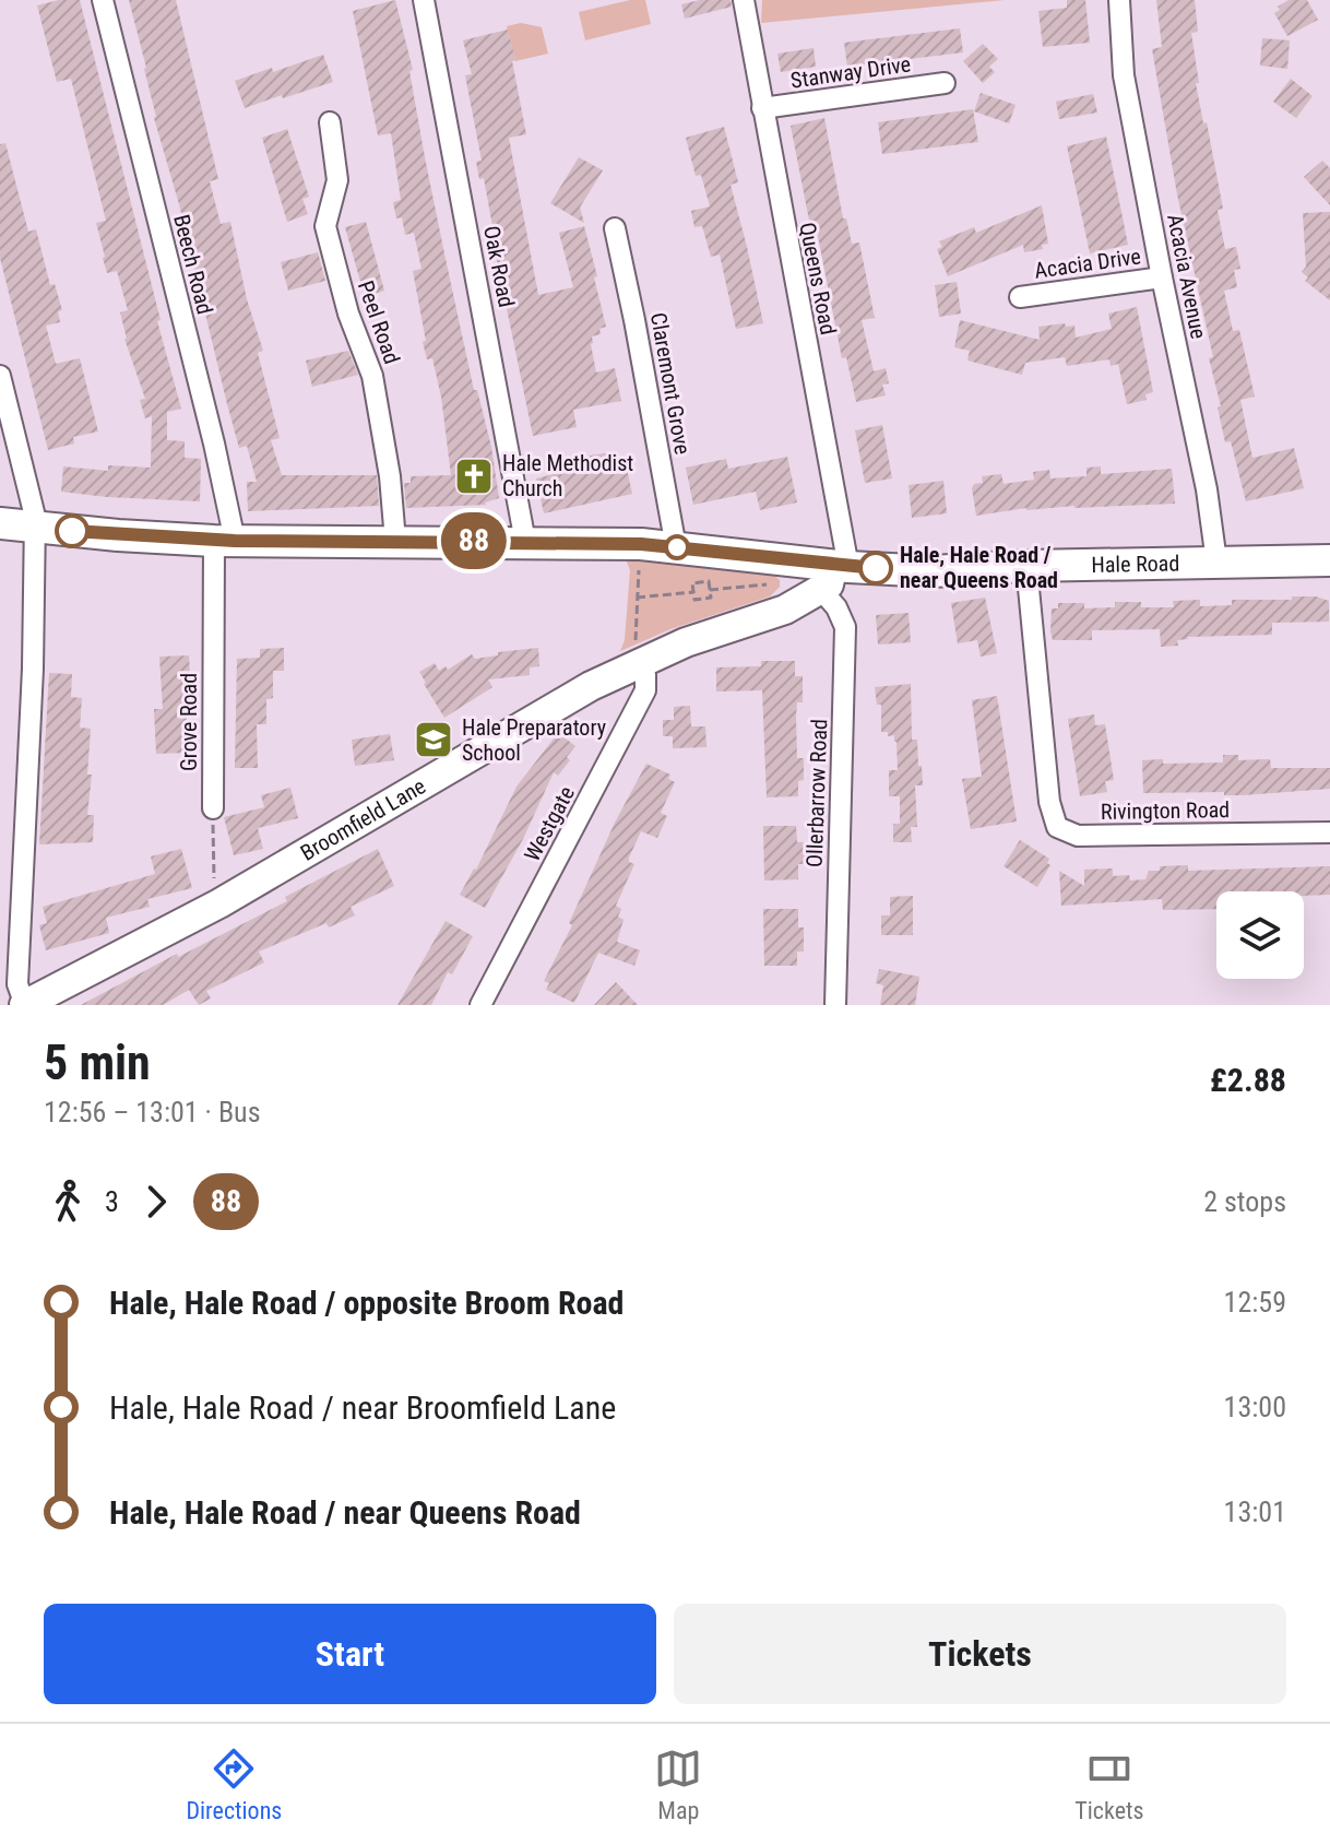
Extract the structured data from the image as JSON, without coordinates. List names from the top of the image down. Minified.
{"streets":{"main road":["Hale Road","Broomfield Lane"],"street":["Stanway Drive","Acacia Drive","Beech Road","Oak Road","Acacia Avenue","Queens Road","Peel Road","Claremont Grove","Grove Road","Ollerbarrow Road","Rivington Road","Westgate"]},"crossings":[["Stanway Drive","Queens Road"],["Acacia Drive","Acacia Avenue"],["Beech Road","Hale Road"],["Beech Road","Grove Road"],["Oak Road","Hale Road"],["Acacia Avenue","Hale Road"],["Queens Road","Hale Road"],["Queens Road","Ollerbarrow Road"],["Queens Road","Broomfield Lane"],["Peel Road","Hale Road"],["Claremont Grove","Hale Road"],["Hale Road","Grove Road"],["Hale Road","Ollerbarrow Road"],["Hale Road","Rivington Road"],["Hale Road","Broomfield Lane"],["Ollerbarrow Road","Broomfield Lane"],["Broomfield Lane","Westgate"]],"places":{"church":["Hale Methodist Church"],"other":["Hale, Hale Road / near Queens Road"],"school or university":["Hale Preparatory School"]},"lines":["bus line 88"],"page":{"on_map":"88","heading":["5 min","12:56 – 13:01 · Bus","£2.88"],"legs":["3","88","2 stops"],"list":[{"name":"Hale, Hale Road / opposite Broom Road","value":"12:59"},{"name":"Hale, Hale Road / near Broomfield Lane","value":"13:00"},{"name":"Hale, Hale Road / near Queens Road","value":"13:01"}],"buttons":["Start","Tickets"],"tabs":["Directions","Map","Tickets"]}}
